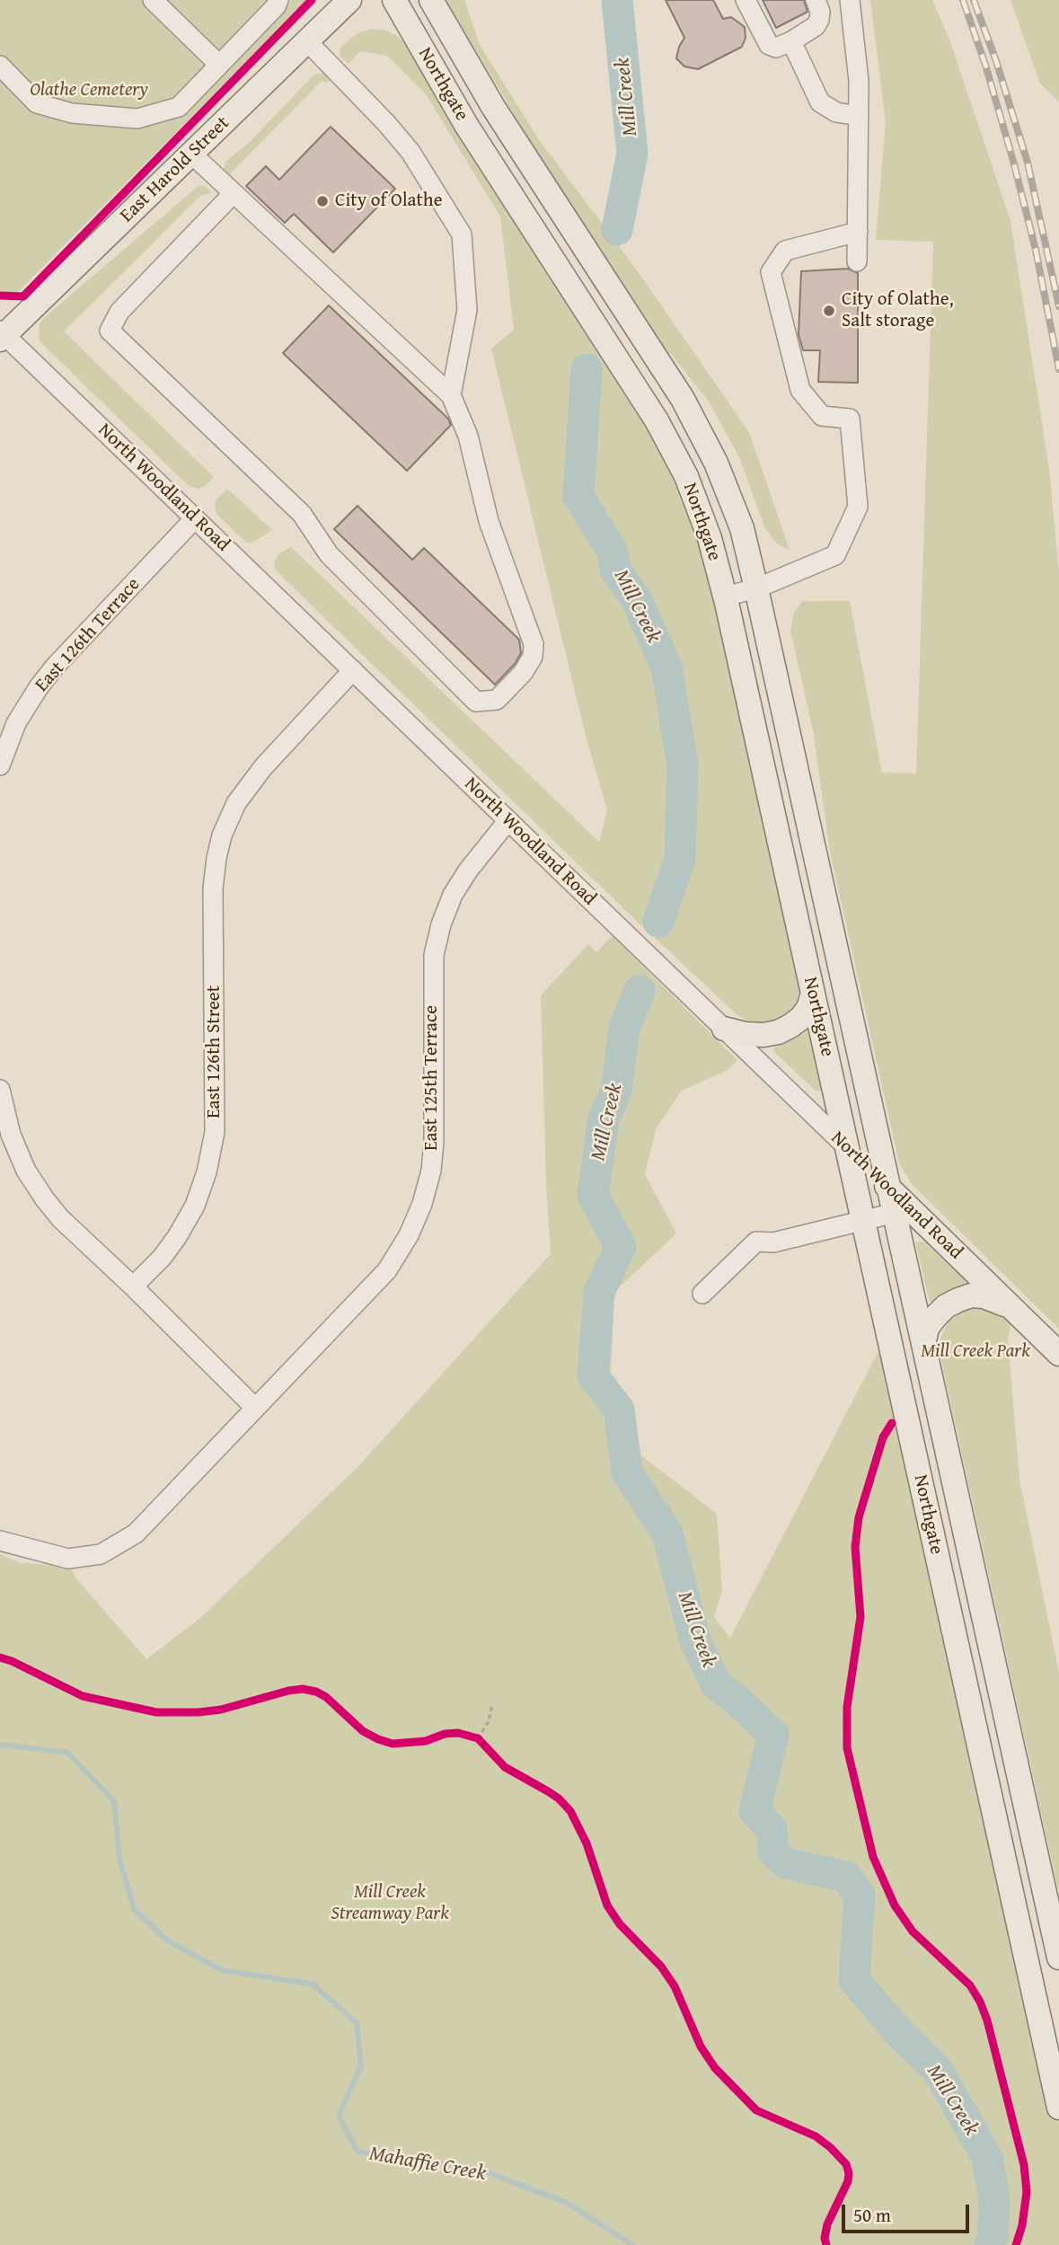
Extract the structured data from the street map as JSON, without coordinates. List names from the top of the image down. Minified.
{"streets":{"main road":["Northgate","East Harold Street","North Woodland Road"],"street":["East 126th Terrace","East 126th Street","East 125th Terrace"]},"crossings":[["Northgate","North Woodland Road"],["East Harold Street","North Woodland Road"],["North Woodland Road","East 126th Terrace"],["North Woodland Road","East 126th Street"],["North Woodland Road","East 125th Terrace"]],"water":["Mill Creek","Mahaffie Creek"],"parks":["Olathe Cemetery","Mill Creek Park","Mill Creek Streamway Park"],"places":["City of Olathe","City of Olathe, Salt storage"],"scale_bar":"50 m"}
